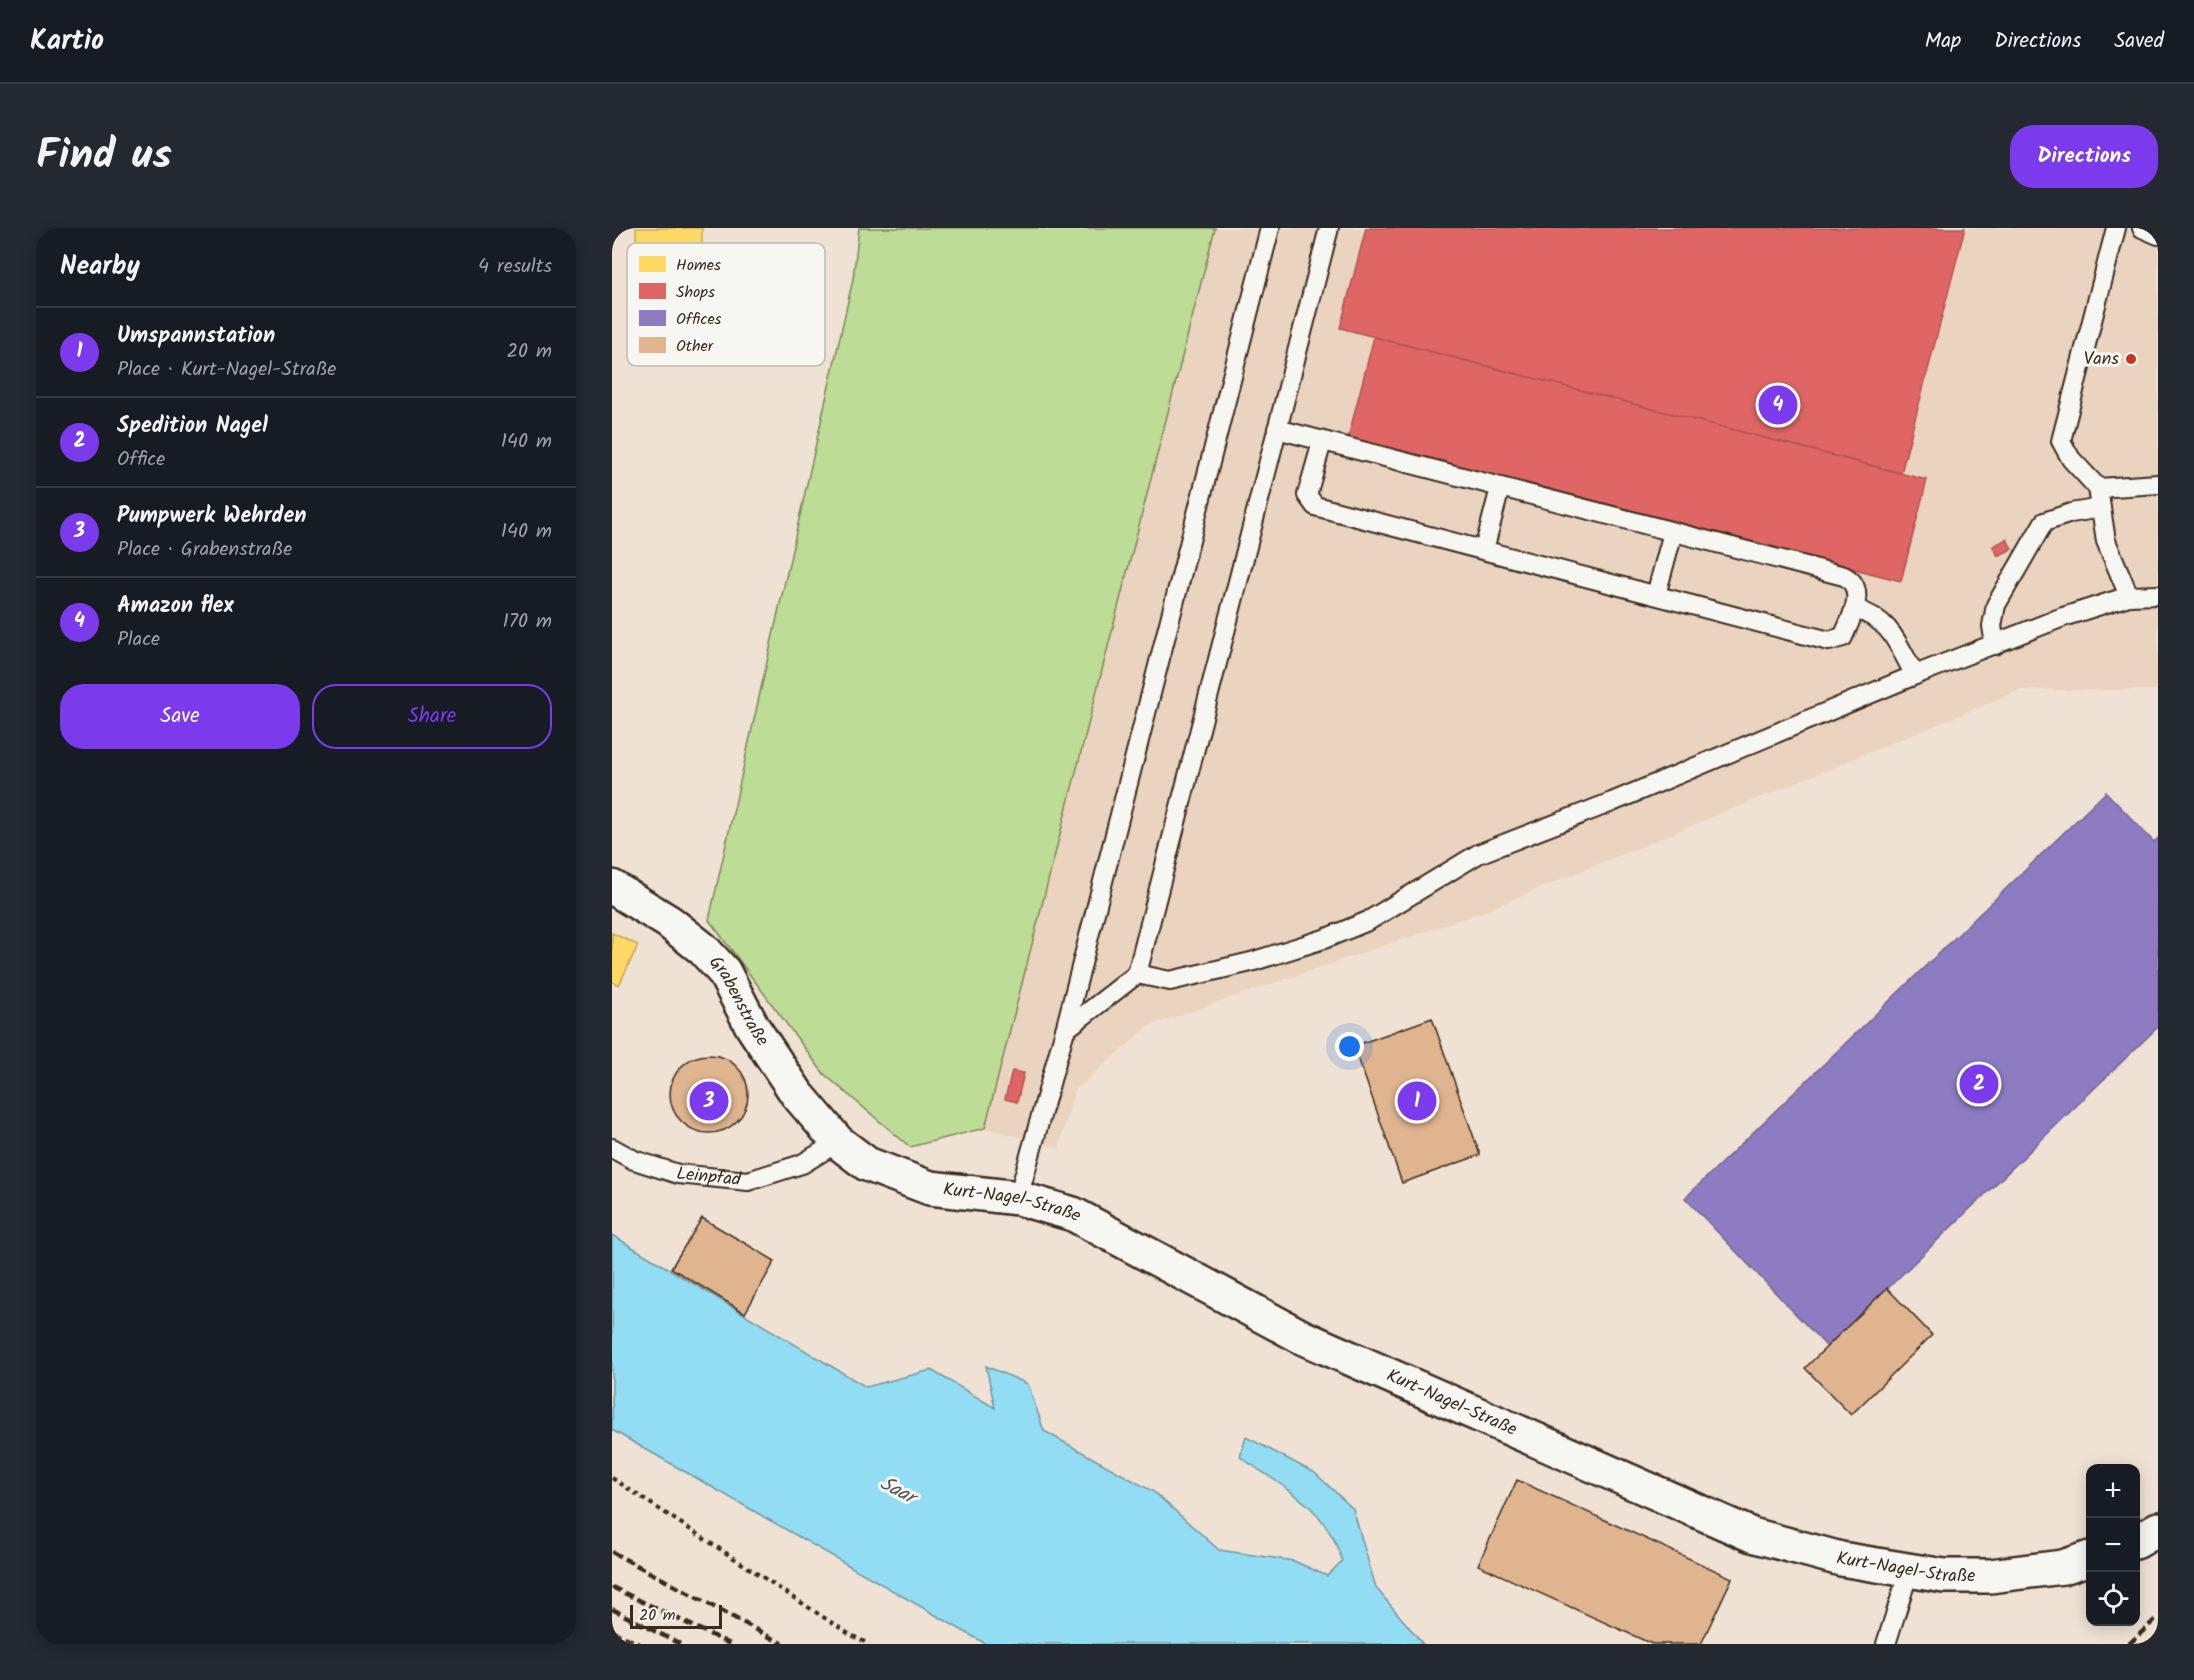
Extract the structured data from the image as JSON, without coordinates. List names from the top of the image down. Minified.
{"streets":{"street":["Grabenstraße","Kurt-Nagel-Straße"],"lane":["Leinpfad"]},"crossings":[["Grabenstraße","Leinpfad"],["Grabenstraße","Kurt-Nagel-Straße"],["Leinpfad","Kurt-Nagel-Straße"]],"water":["Saar"],"places":["Vans"],"legend":["Homes","Shops","Offices","Other"],"scale_bar":"20 m","page":{"header":"Kartio","nav":["Map","Directions","Saved"],"title":"Find us","buttons":["Directions",["Save","Share"]],"heading":["Nearby","4 results"],"list":[{"mark":"1","name":"Umspannstation","note":"Place · Kurt-Nagel-Straße","value":"20 m"},{"mark":"2","name":"Spedition Nagel","note":"Office","value":"140 m"},{"mark":"3","name":"Pumpwerk Wehrden","note":"Place · Grabenstraße","value":"140 m"},{"mark":"4","name":"Amazon flex","note":"Place","value":"170 m"}],"pins":["4","2","1","3"],"map_buttons":["+","−"],"scale":"20 m"}}
